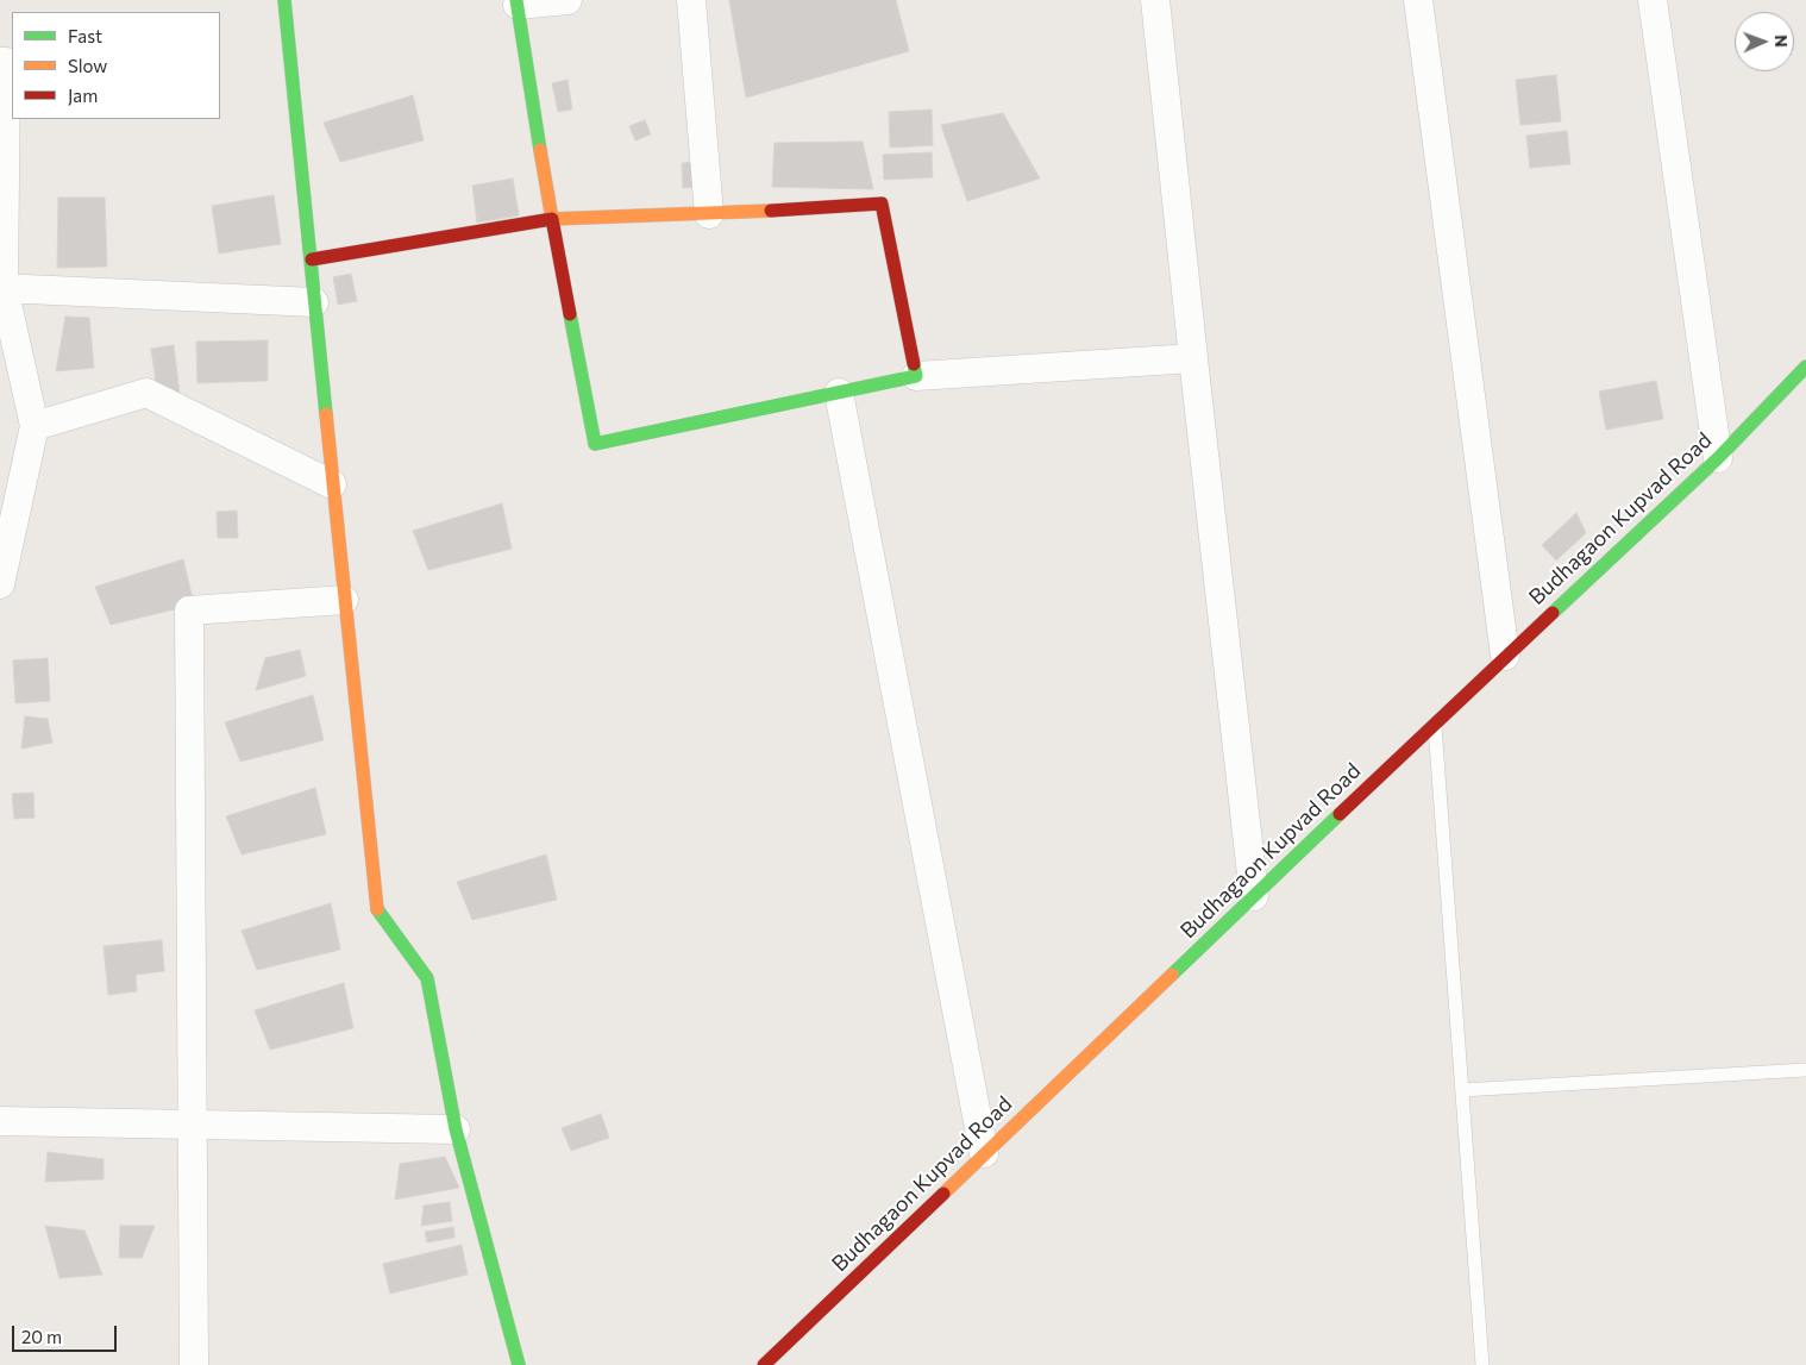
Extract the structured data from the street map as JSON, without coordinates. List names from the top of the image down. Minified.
{"streets":{"street":["Budhagaon Kupvad Road"]},"legend":["Fast","Slow","Jam"],"scale_bar":"20 m","north":"right"}
